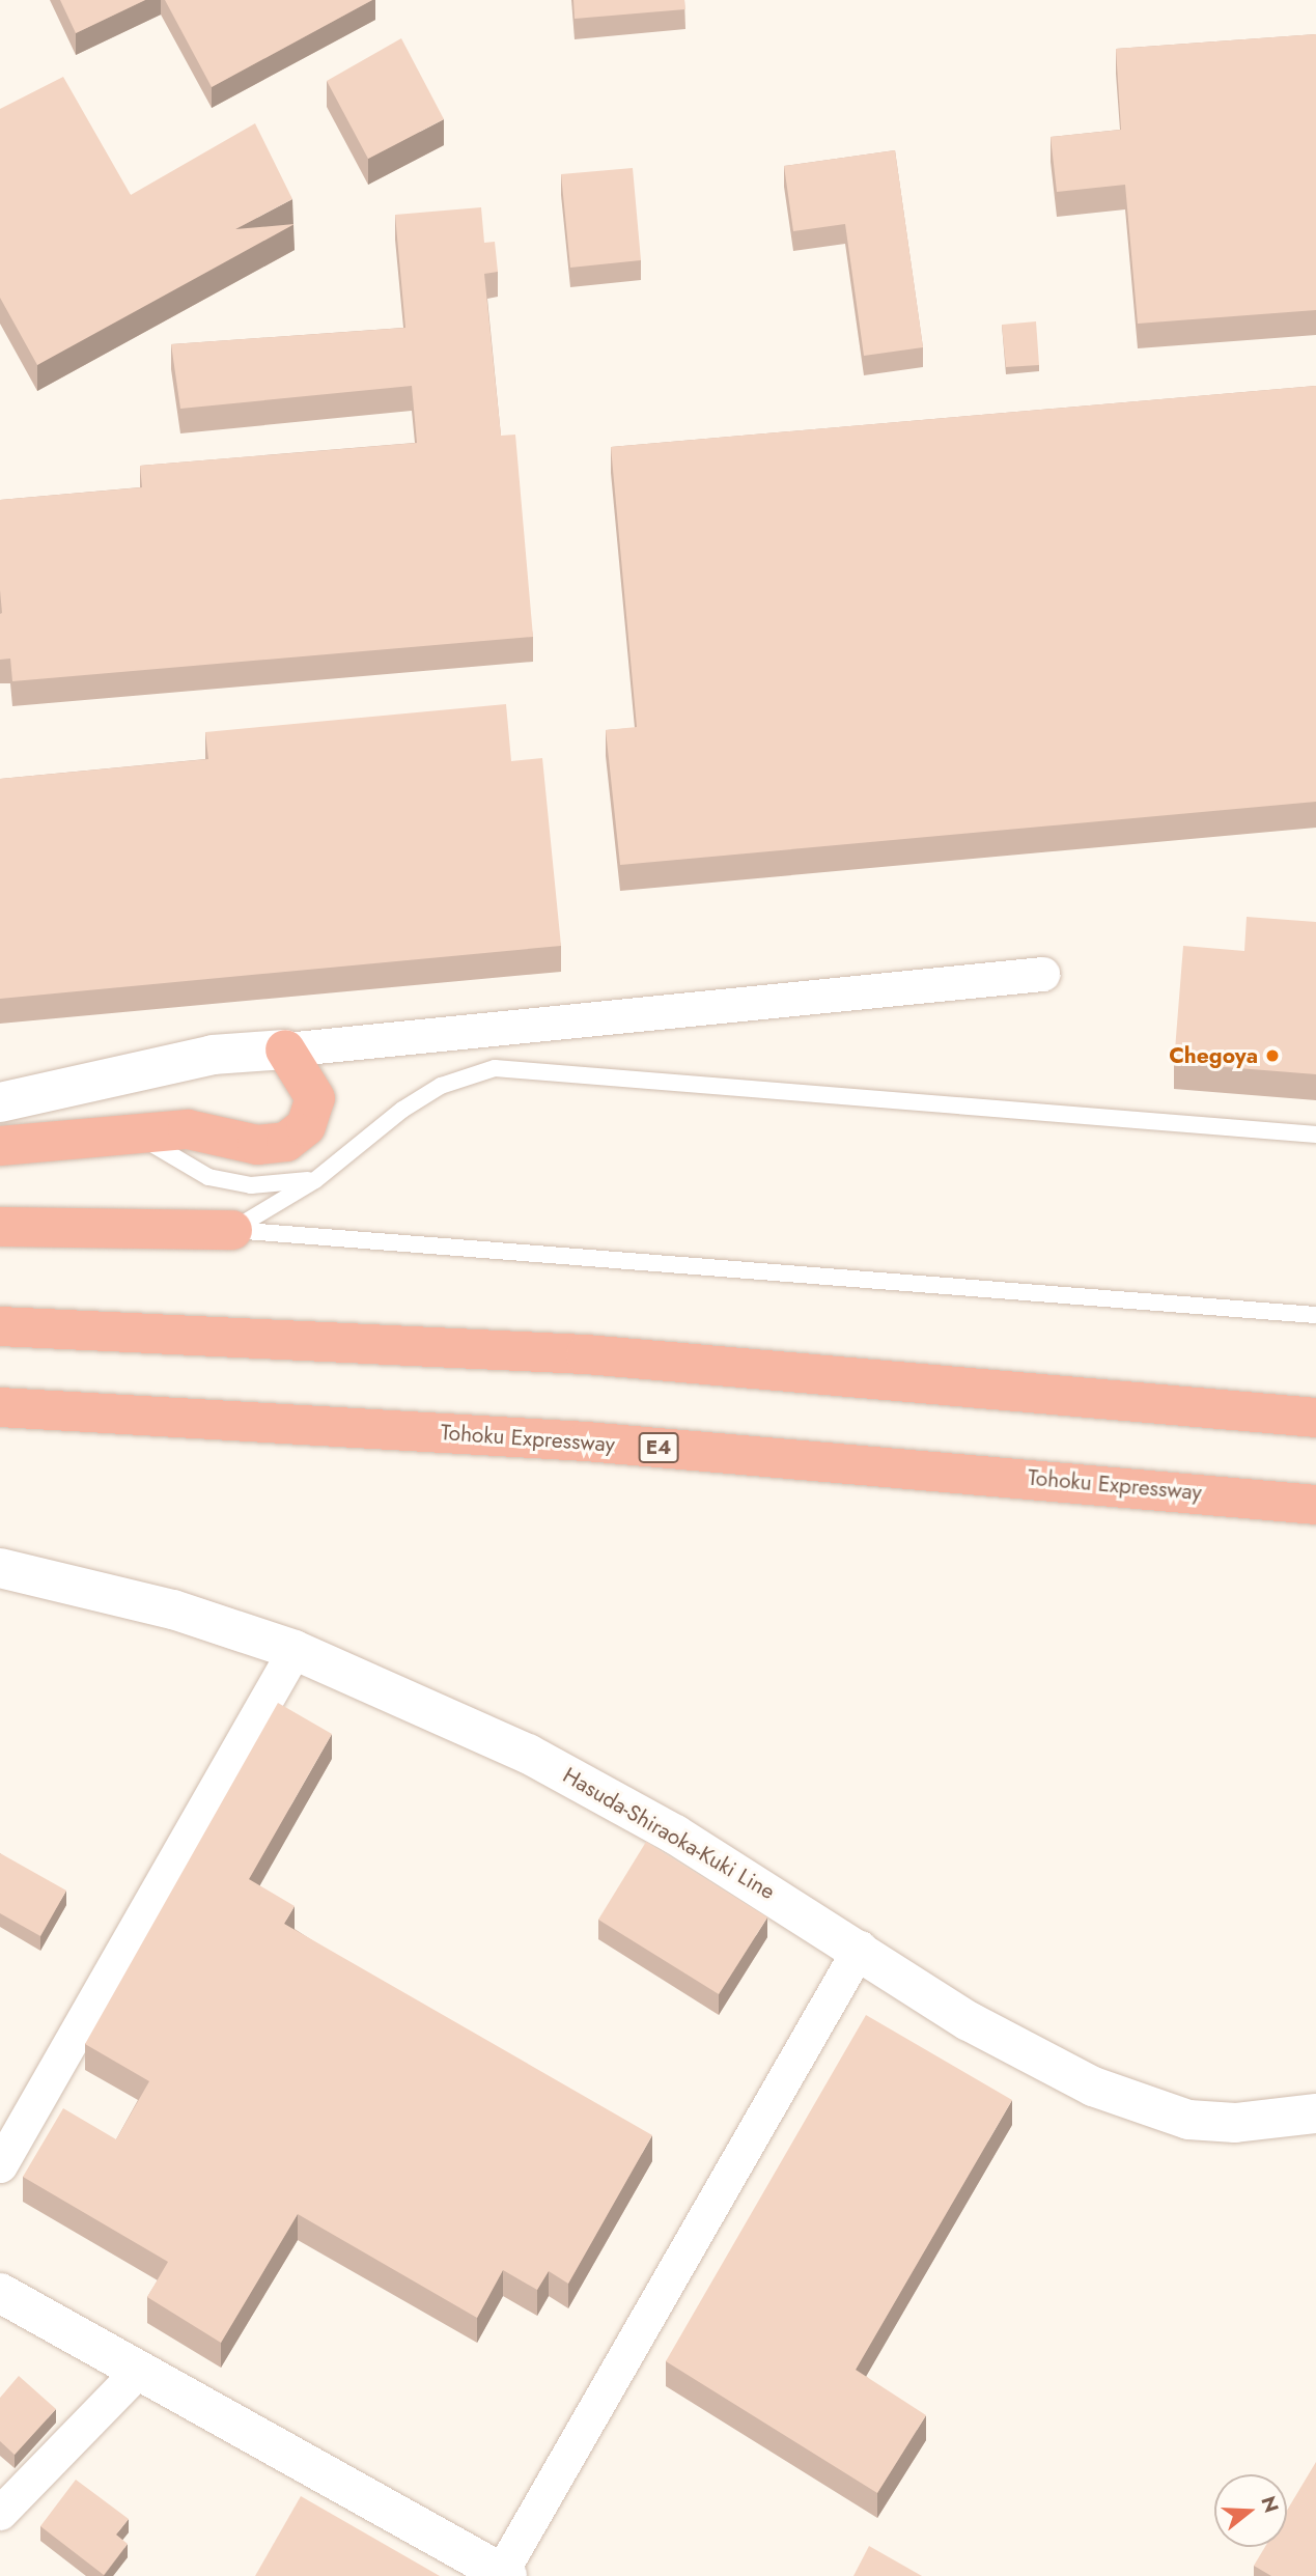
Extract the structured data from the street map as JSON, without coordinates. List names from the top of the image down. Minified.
{"streets":{"highway":["Tohoku Expressway","E4"],"main road":["Hasuda-Shiraoka-Kuki Line"]},"places":["Chegoya"],"north":"right"}
